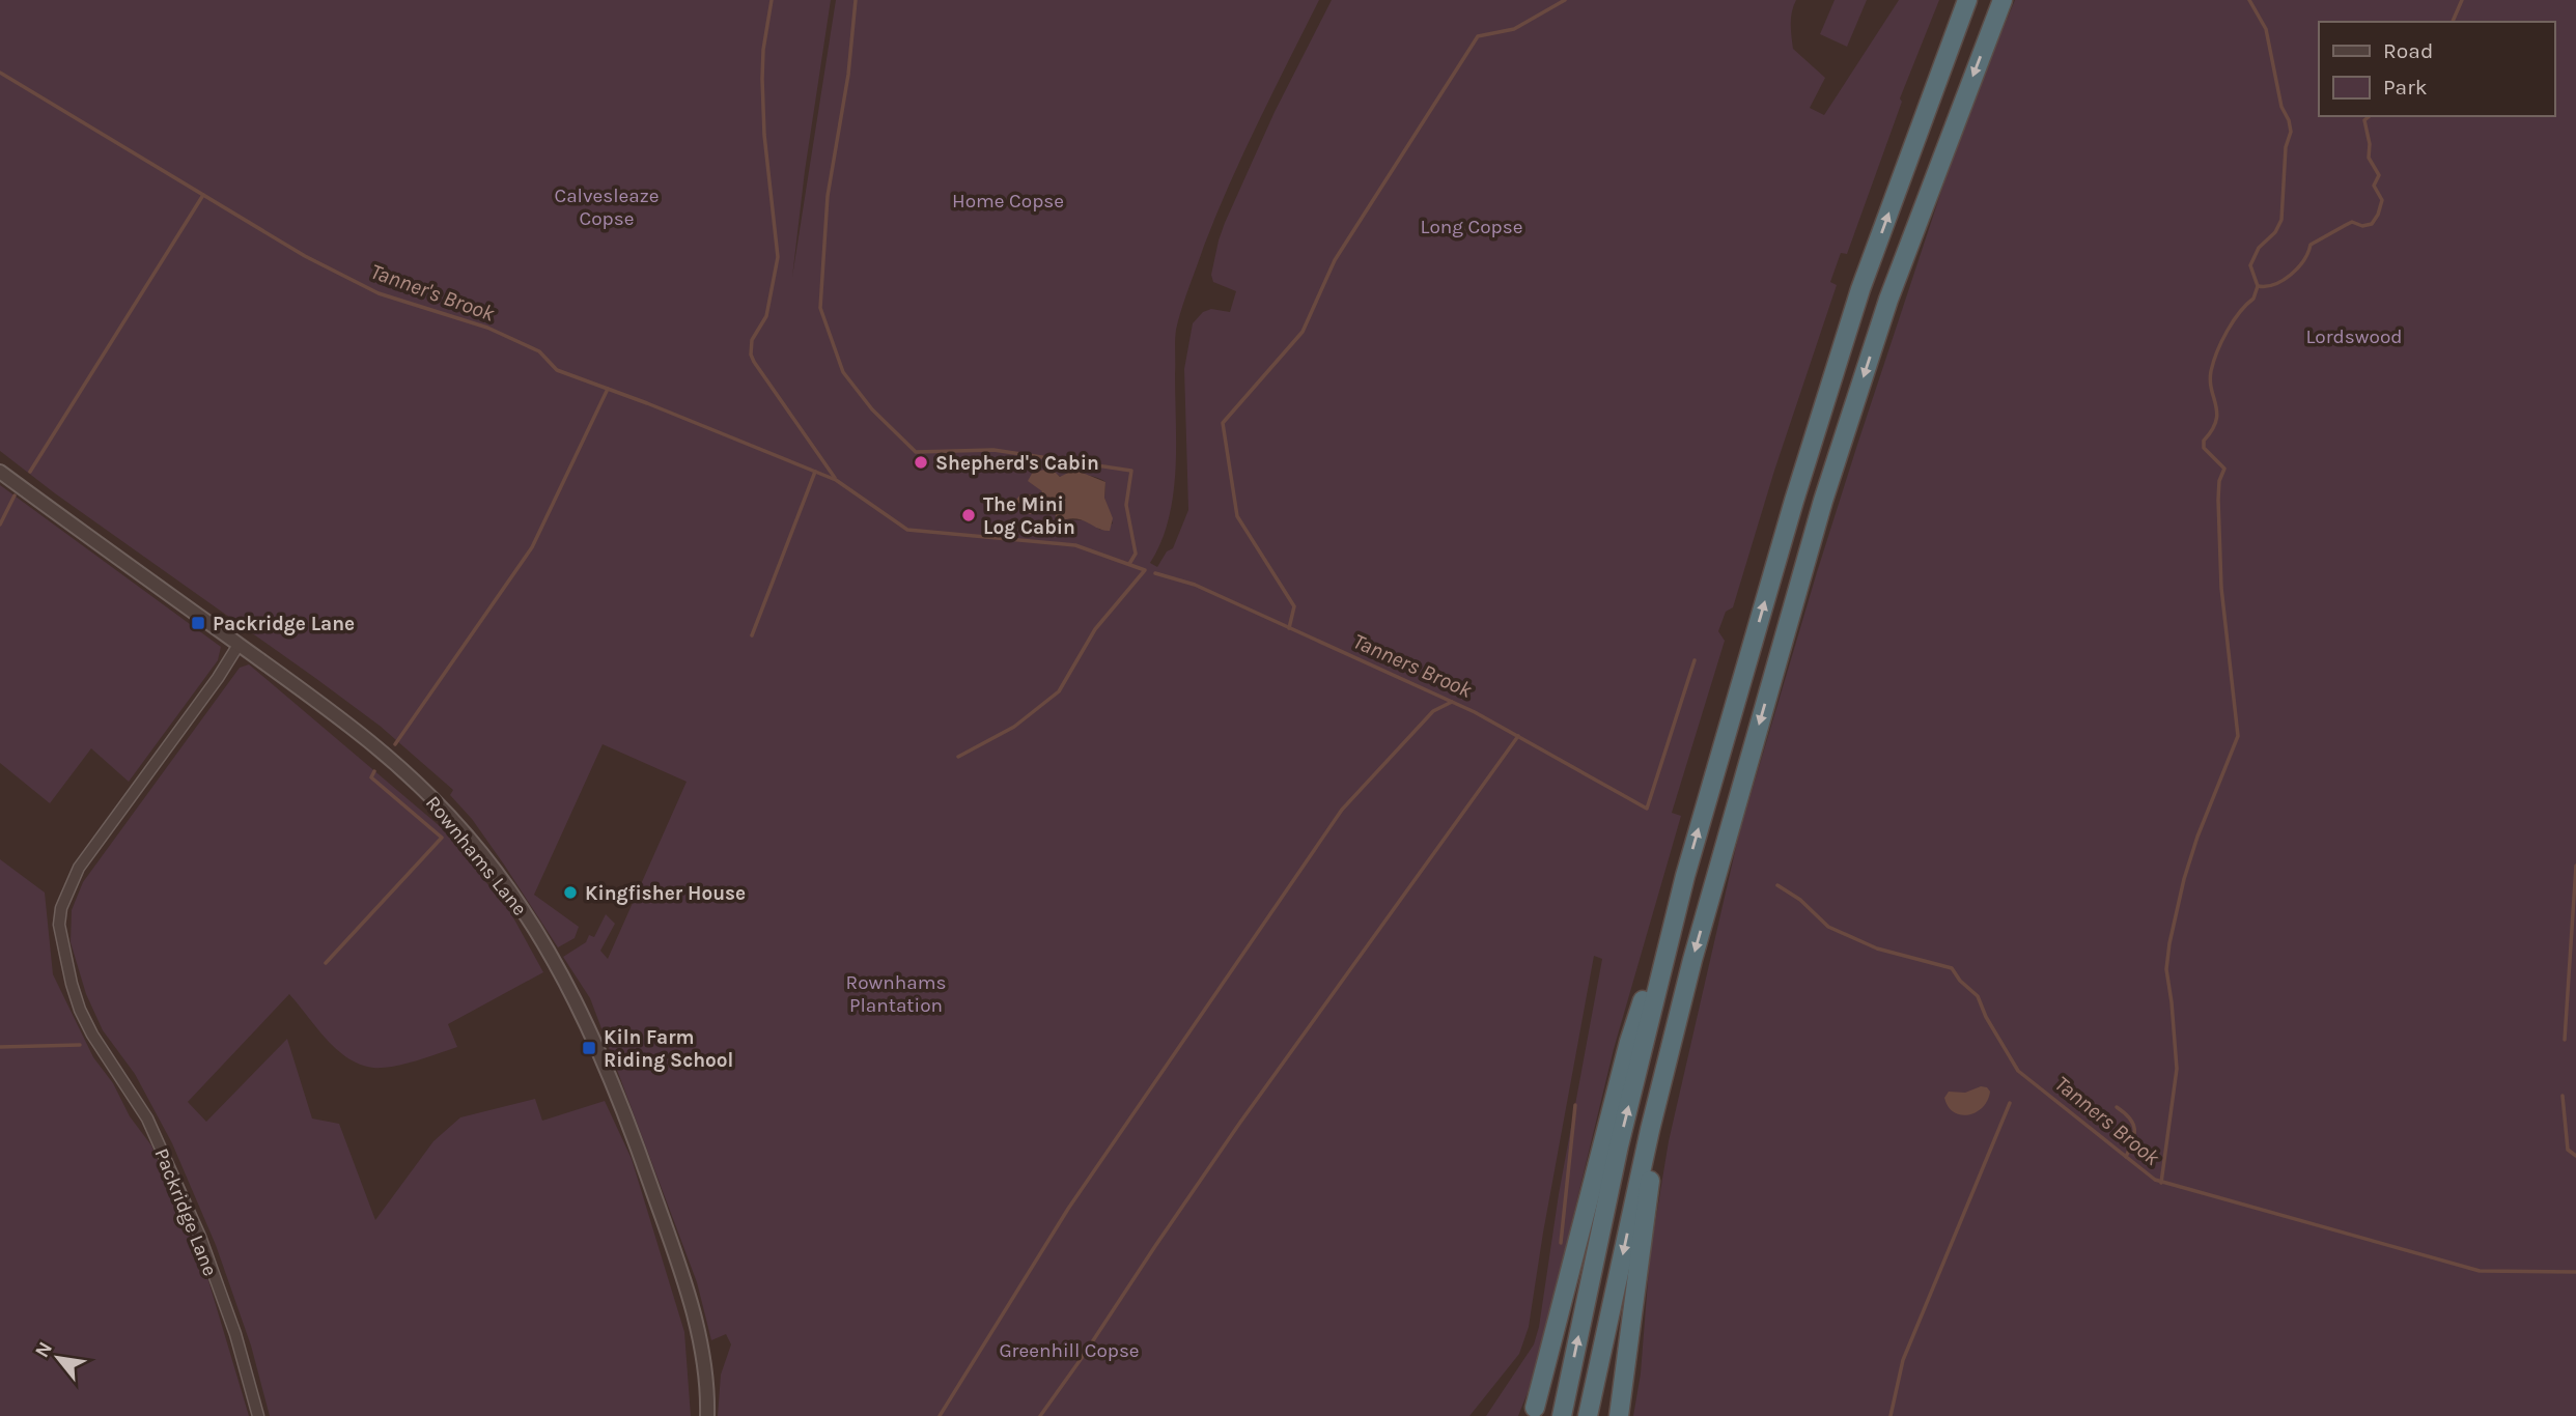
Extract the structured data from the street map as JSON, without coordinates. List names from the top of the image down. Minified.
{"streets":{"street":["Rownhams Lane","Packridge Lane"]},"crossings":[["Rownhams Lane","Packridge Lane"]],"water":["Tanner's Brook","Tanners Brook"],"parks":["Calvesleaze Copse","Home Copse","Long Copse","Lordswood","Rownhams Plantation","Greenhill Copse"],"places":{"other":["Shepherd's Cabin","The Mini Log Cabin","Kingfisher House"],"transit":["Packridge Lane","Kiln Farm Riding School"]},"legend":["Road","Park"],"north":"top left"}
